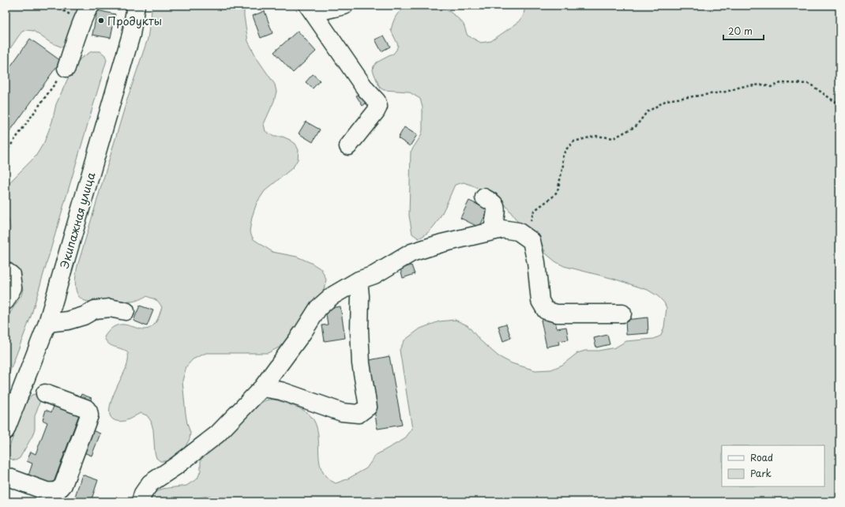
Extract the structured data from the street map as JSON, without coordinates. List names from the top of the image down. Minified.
{"streets":{"main road":["Экипажная улица"]},"places":["Продукты"],"legend":["Road","Park"],"scale_bar":"20 m"}
